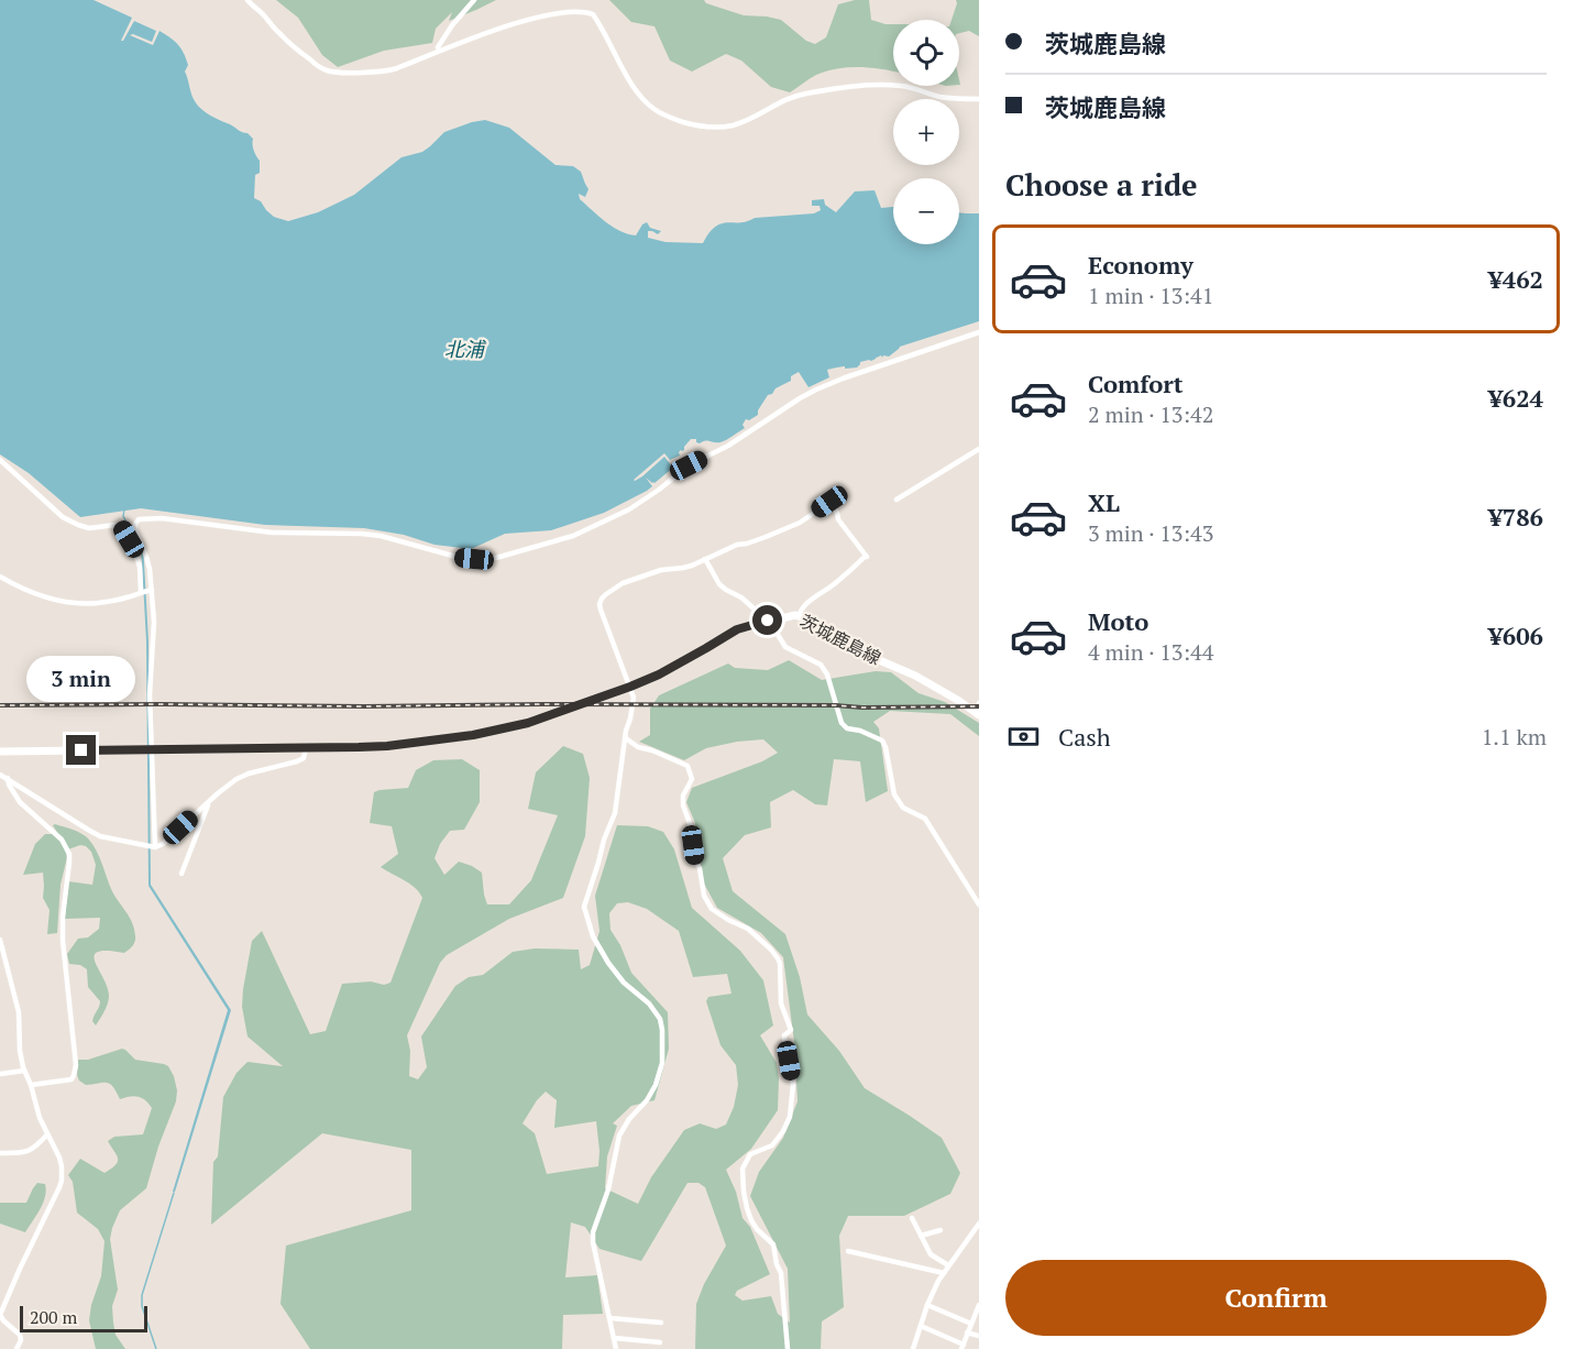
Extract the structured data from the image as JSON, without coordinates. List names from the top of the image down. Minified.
{"streets":{"main road":["茨城鹿島線"]},"water":["北浦"],"scale_bar":"200 m","page":{"banner":["茨城鹿島線","茨城鹿島線"],"map_buttons":["+","−"],"heading":"Choose a ride","list":[{"name":"Economy","note":"1 min · 13:41","value":"¥462"},{"name":"Comfort","note":"2 min · 13:42","value":"¥624"},{"name":"XL","note":"3 min · 13:43","value":"¥786"},{"name":"Moto","note":"4 min · 13:44","value":"¥606"}],"bubble":"3 min","pay":["Cash","1.1 km"],"buttons":"Confirm","scale":"200 m"}}
